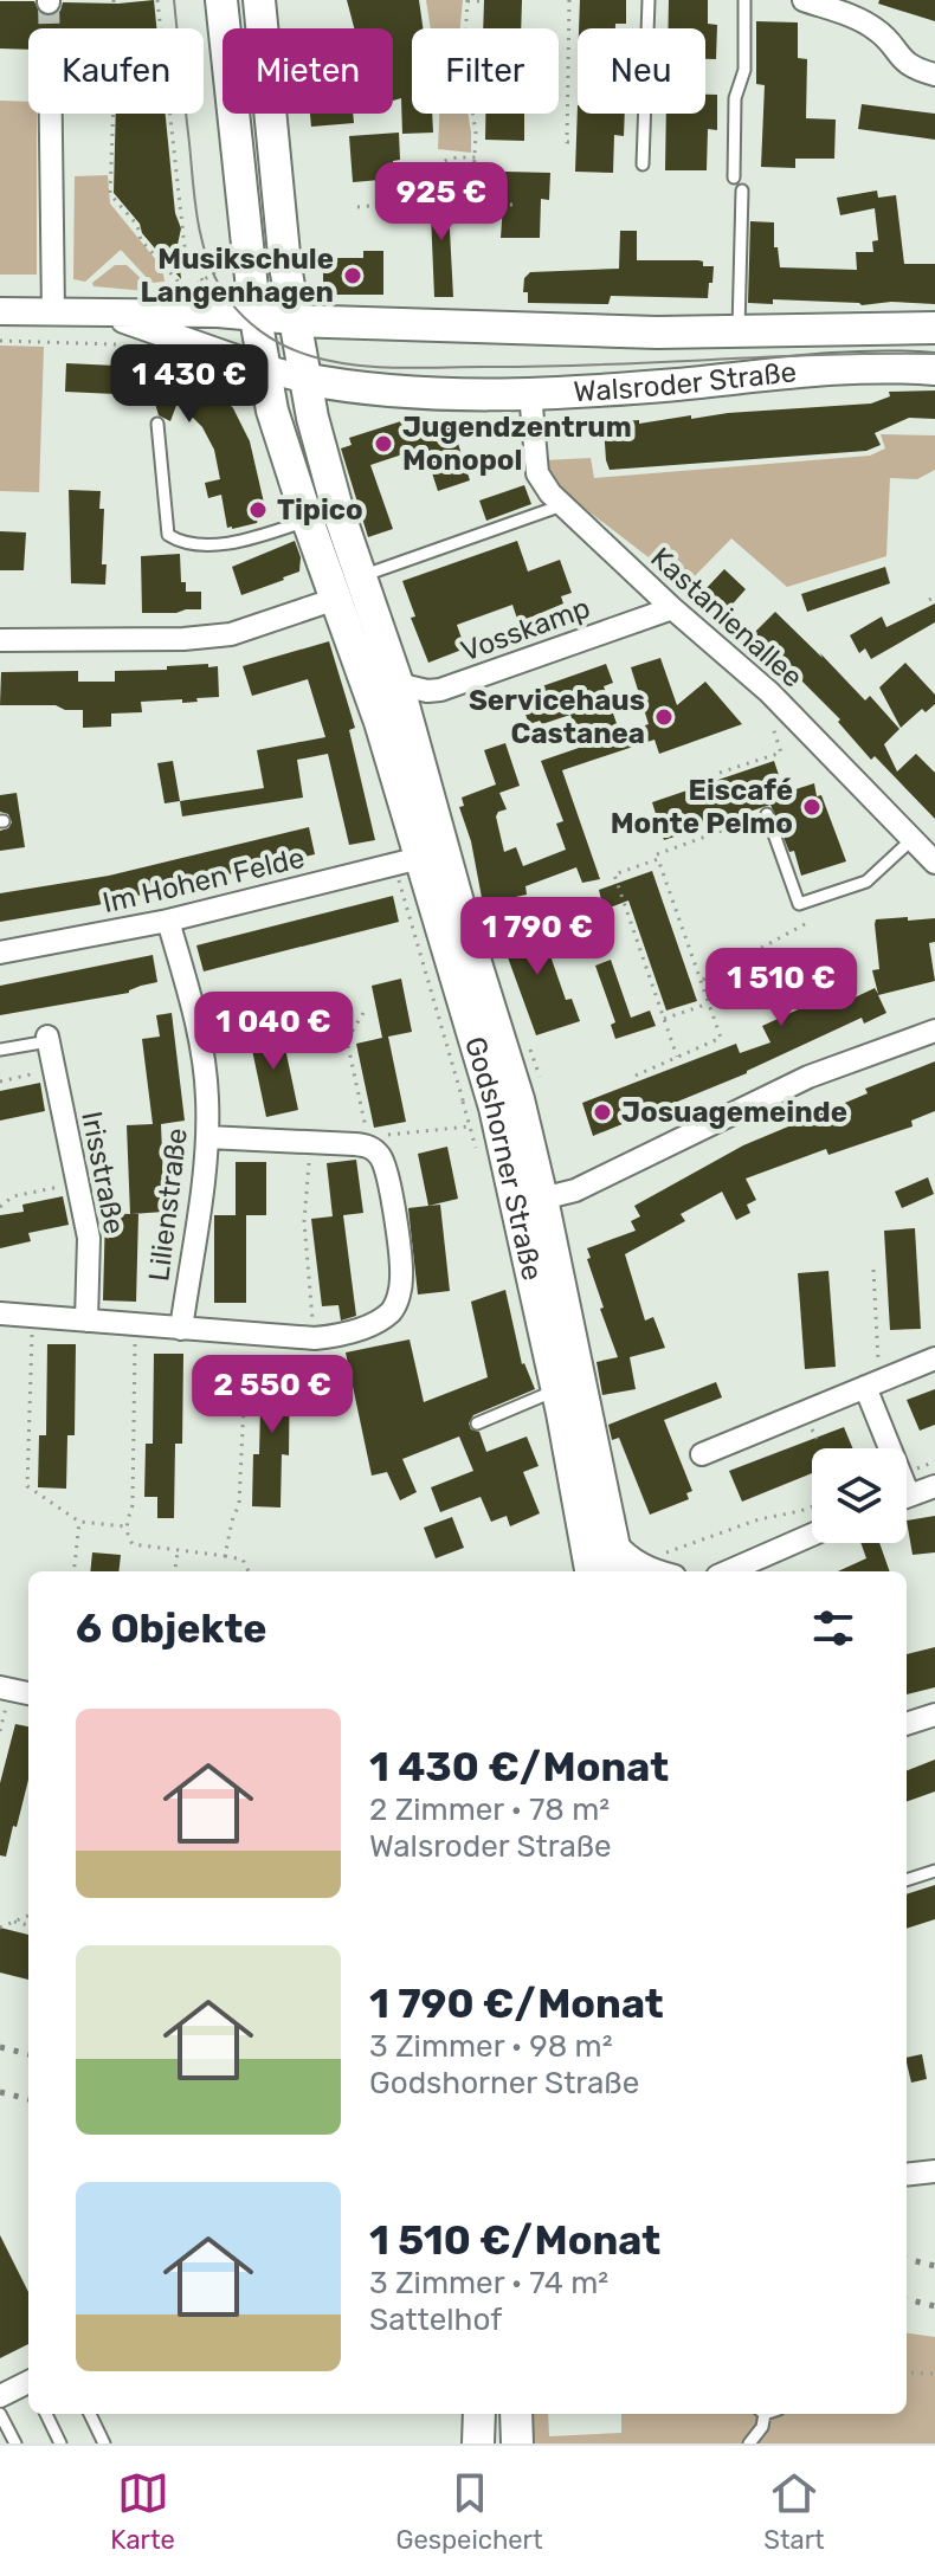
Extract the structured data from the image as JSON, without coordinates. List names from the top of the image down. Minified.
{"streets":{"main road":["Walsroder Straße","Godshorner Straße"],"street":["Kastanienallee","Vosskamp","Im Hohen Felde","Irisstraße","Lilienstraße"]},"crossings":[["Walsroder Straße","Kastanienallee"],["Walsroder Straße","Godshorner Straße"],["Kastanienallee","Vosskamp"],["Vosskamp","Godshorner Straße"],["Im Hohen Felde","Godshorner Straße"],["Im Hohen Felde","Lilienstraße"]],"places":["Musikschule Langenhagen","Jugendzentrum Monopol","Tipico","Servicehaus Castanea","Eiscafé Monte Pelmo","Josuagemeinde"],"page":{"chip":["Kaufen","Mieten","Filter","Neu"],"price":["925 €","1 430 €","1 790 €","1 510 €","1 040 €","2 550 €"],"heading":"6 Objekte","list":[{"name":"1 430 €/Monat","note":"2 Zimmer · 78 m² · Walsroder Straße"},{"name":"1 790 €/Monat","note":"3 Zimmer · 98 m² · Godshorner Straße"},{"name":"1 510 €/Monat","note":"3 Zimmer · 74 m² · Sattelhof"}],"tabs":["Karte","Gespeichert","Start"]}}
